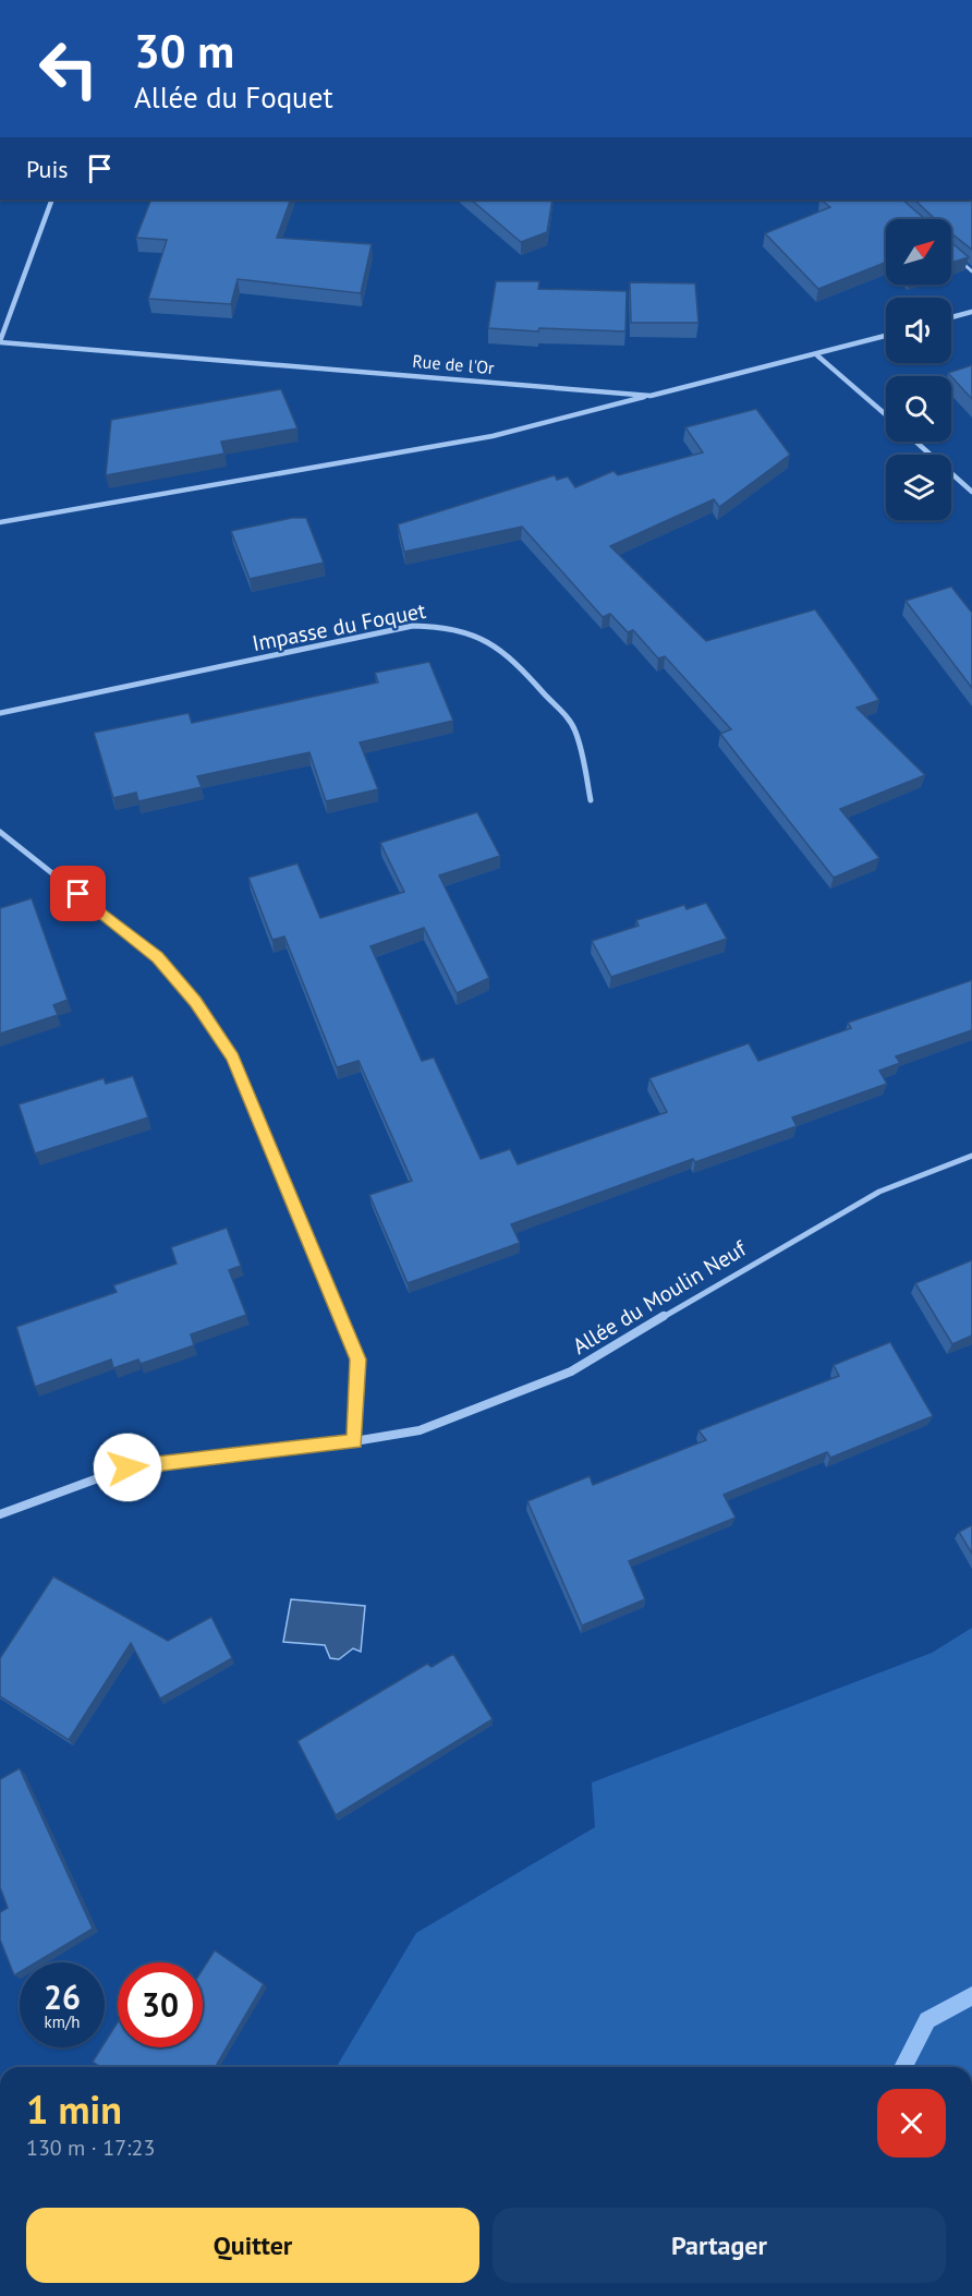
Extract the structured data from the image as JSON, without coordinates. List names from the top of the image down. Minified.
{"streets":{"street":["Rue de l'Or","Impasse du Foquet","Allée du Moulin Neuf"]},"north":"top right","page":{"turn":["30 m","Allée du Foquet"],"then":"Puis","speed":"26 km/h","limit":"30","heading":["1 min","130 m · 17:23"],"buttons":["Quitter","Partager"]}}
